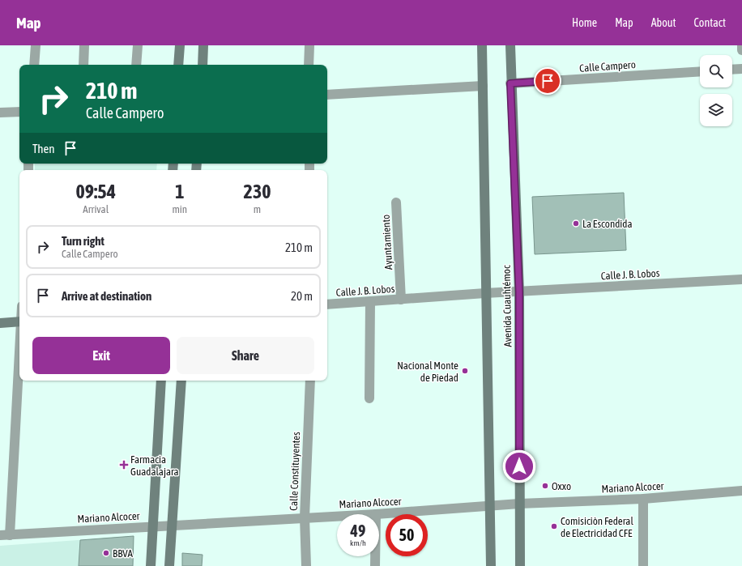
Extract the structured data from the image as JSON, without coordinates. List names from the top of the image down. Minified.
{"streets":{"main road":["Avenida Cuauhtémoc"],"street":["Calle Campero","Ayuntamiento","Calle J. B. Lobos","Calle Constituyentes","Mariano Alcocer"]},"crossings":[["Calle Campero","Avenida Cuauhtémoc"],["Ayuntamiento","Calle J. B. Lobos"],["Calle J. B. Lobos","Avenida Cuauhtémoc"],["Avenida Cuauhtémoc","Mariano Alcocer"],["Calle Constituyentes","Mariano Alcocer"]],"places":{"other":["La Escondida","Nacional Monte de Piedad","Oxxo","Comisiciòn Federal de Electricidad CFE","BBVA"],"health":["Farmacia Guadalajara"]},"page":{"header":"Map","nav":["Home","Map","About","Contact"],"turn":["210 m","Calle Campero"],"then":"Then","eta":["09:54","Arrival","1","min","230","m"],"list":[{"name":"Turn right","note":"Calle Campero","value":"210 m"},{"name":"Arrive at destination","value":"20 m"}],"buttons":["Exit","Share"],"speed":"49 km/h","limit":"50"}}
